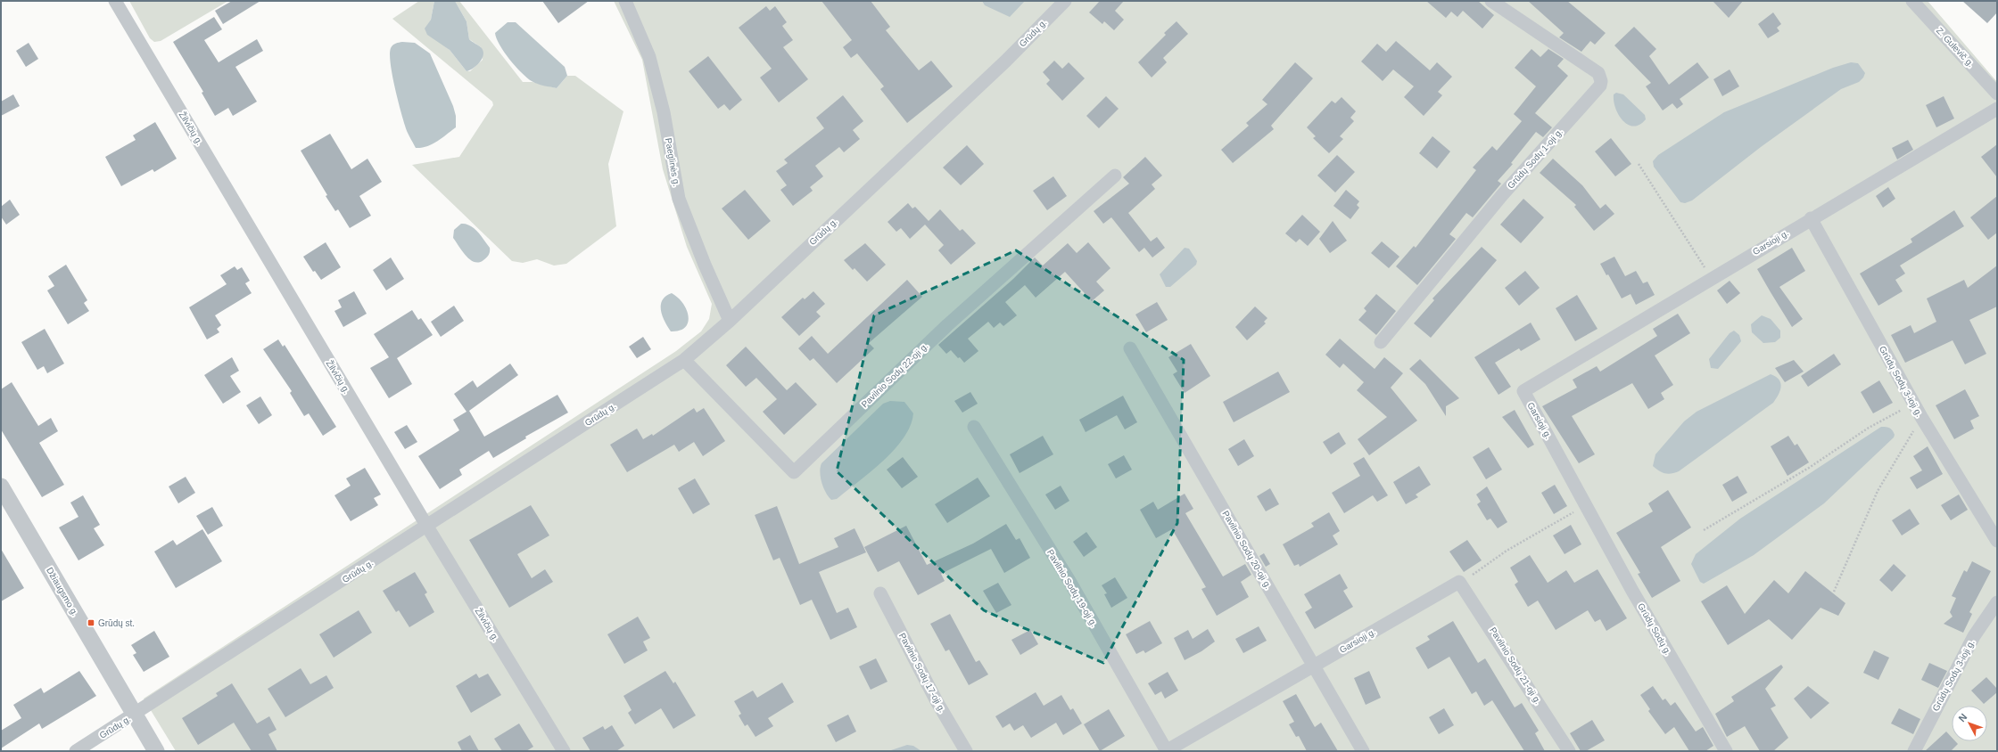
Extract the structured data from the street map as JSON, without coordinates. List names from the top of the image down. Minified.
{"streets":{"street":["Grūdų g.","Z. Gulevič g.","Žilvičių g.","Grūdų Sodų 1-oji g.","Paeglinės g.","Garsioji g.","Pavilnio Sodų 22-oji g.","Grūdų Sodų 3-ioji g.","Pavilnio Sodų 20-oji g.","Pavilnio Sodų 19-oji g.","Džiaugsmo g.","Grūdų Sodų g.","Pavilnio Sodų 21-oji g.","Pavilnio Sodų 17-oji g."]},"crossings":[["Grūdų g.","Žilvičių g."],["Grūdų g.","Paeglinės g."],["Grūdų g.","Pavilnio Sodų 22-oji g."],["Grūdų g.","Džiaugsmo g."],["Garsioji g.","Grūdų Sodų 3-ioji g."],["Garsioji g.","Pavilnio Sodų 20-oji g."],["Garsioji g.","Pavilnio Sodų 19-oji g."],["Garsioji g.","Grūdų Sodų g."],["Garsioji g.","Pavilnio Sodų 21-oji g."]],"places":{"transit":["Grūdų st."]},"north":"top left"}
